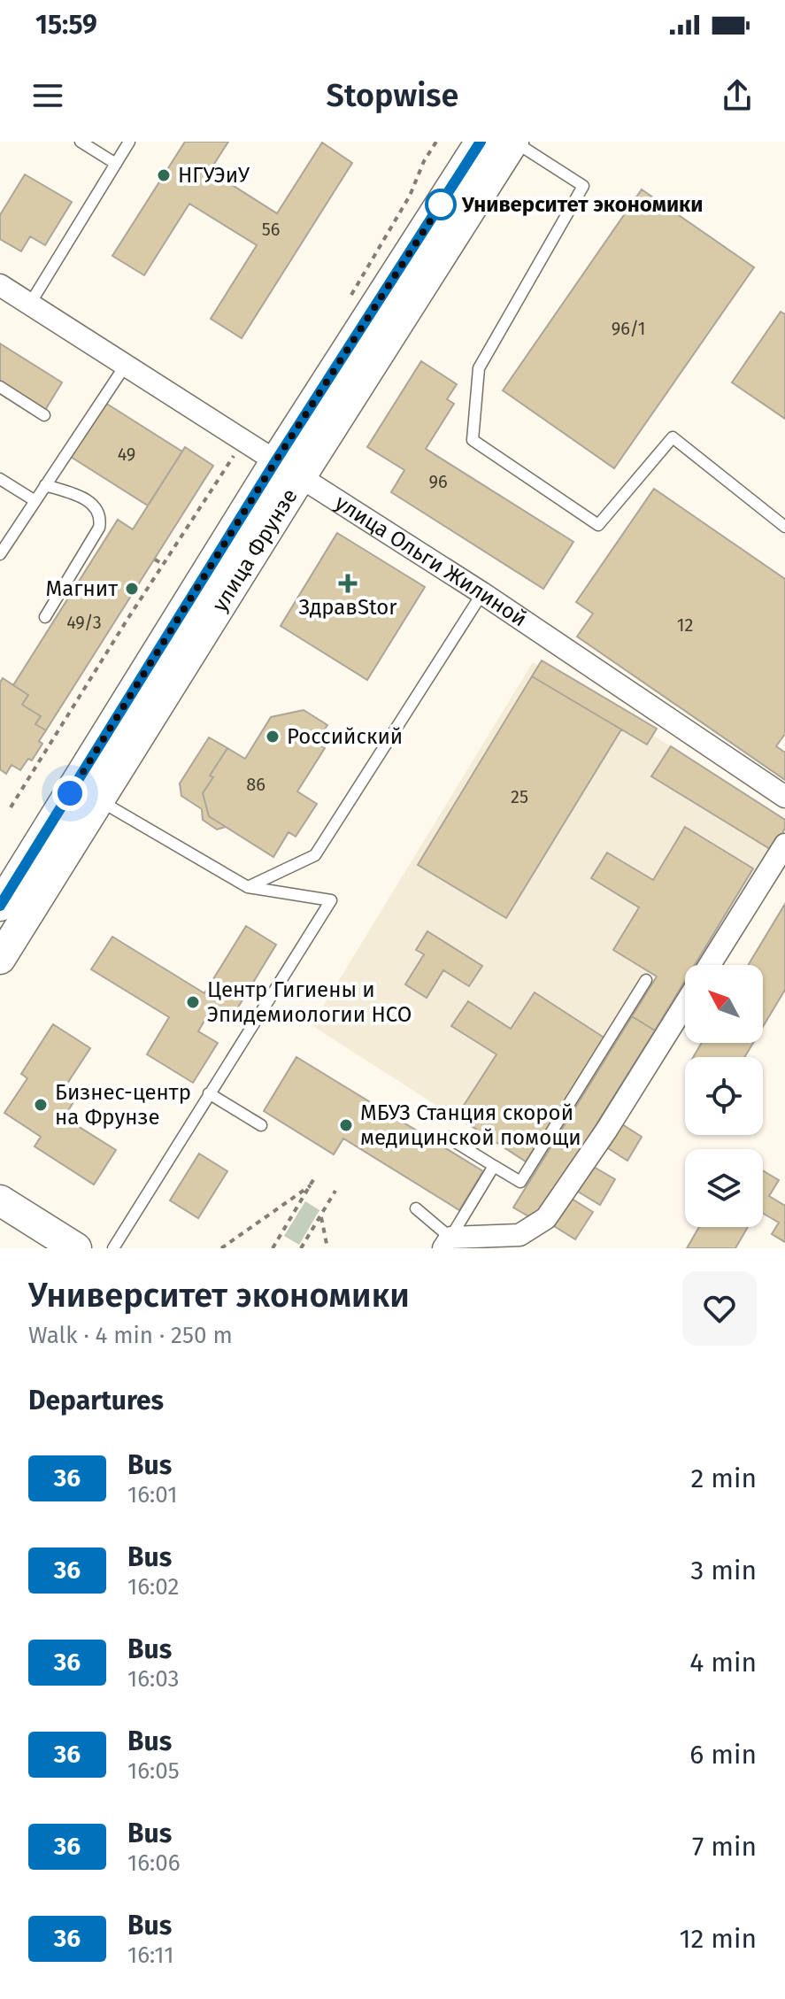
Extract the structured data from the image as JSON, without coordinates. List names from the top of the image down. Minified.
{"streets":{"main road":["улица Фрунзе"],"street":["улица Ольги Жилиной"]},"crossings":[["улица Фрунзе","улица Ольги Жилиной"]],"places":{"other":["НГУЭиУ","Университет экономики","Магнит","Российский","Центр Гигиены и Эпидемиологии НСО","Бизнес-центр на Фрунзе","МБУЗ Станция скорой медицинской помощи"],"health":["ЗдравStor"]},"lines":["bus line 36"],"house_numbers":["56","96/1","49","96","49/3","12","86","25"],"north":"top left","page":{"status":"15:59","header":"Stopwise","heading":[["Университет экономики","Walk · 4 min · 250 m"],"Departures"],"list":[{"mark":"36","name":"Bus","note":"16:01","value":"2 min"},{"mark":"36","name":"Bus","note":"16:02","value":"3 min"},{"mark":"36","name":"Bus","note":"16:03","value":"4 min"},{"mark":"36","name":"Bus","note":"16:05","value":"6 min"},{"mark":"36","name":"Bus","note":"16:06","value":"7 min"},{"mark":"36","name":"Bus","note":"16:11","value":"12 min"}]}}
